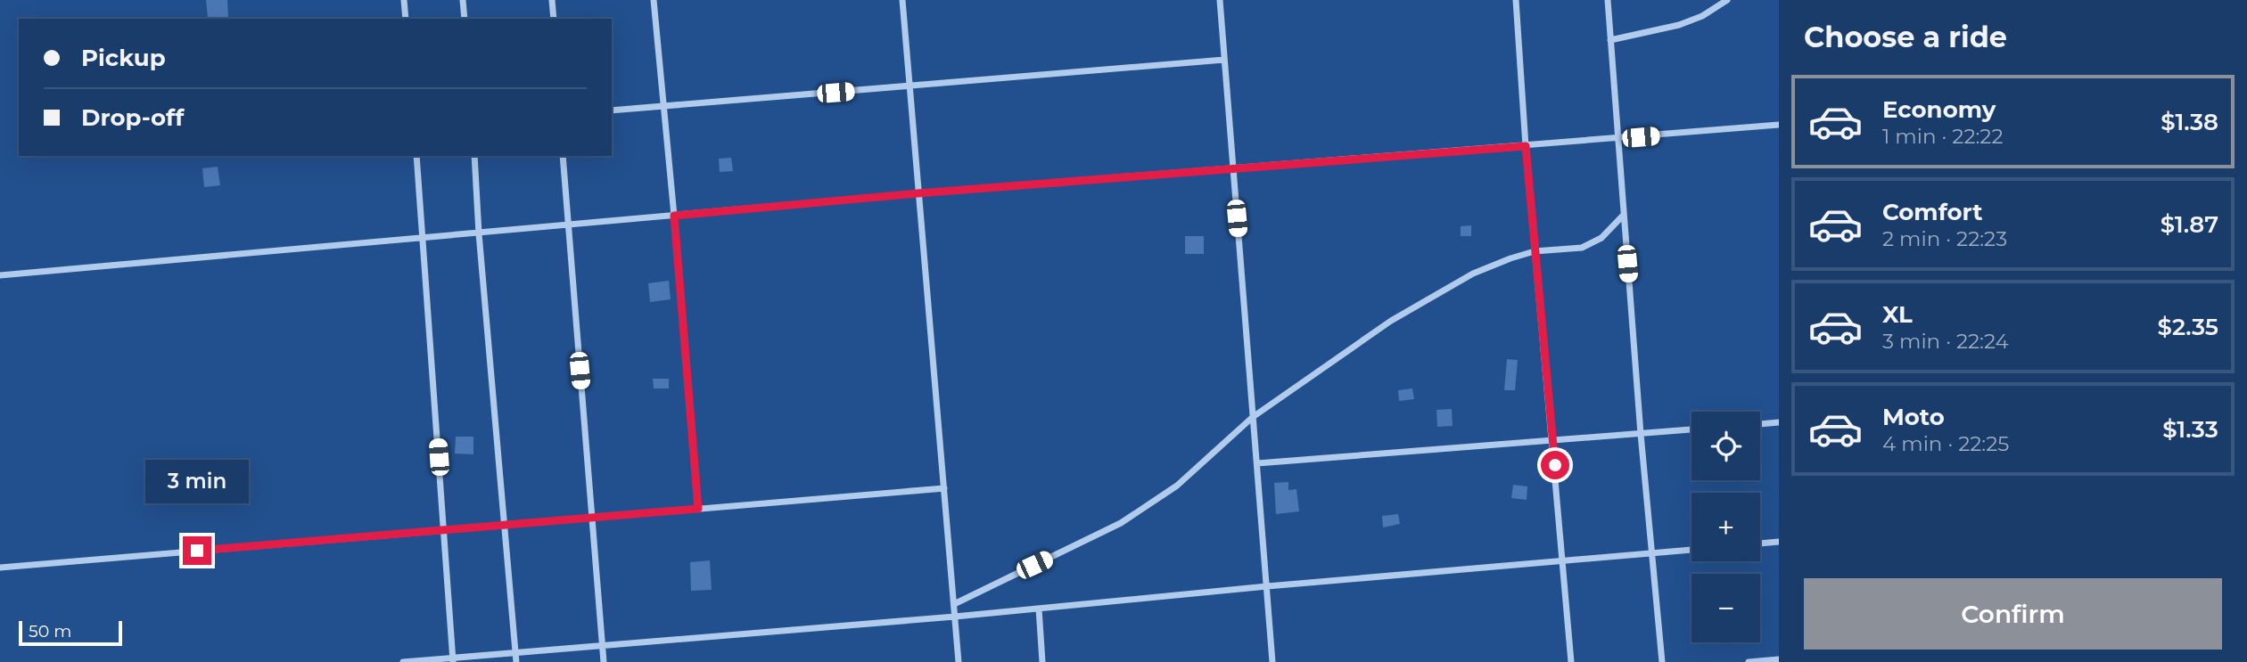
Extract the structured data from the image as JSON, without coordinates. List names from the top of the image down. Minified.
{"scale_bar":"50 m","page":{"heading":"Choose a ride","banner":["Pickup","Drop-off"],"list":[{"name":"Economy","note":"1 min · 22:22","value":"$1.38"},{"name":"Comfort","note":"2 min · 22:23","value":"$1.87"},{"name":"XL","note":"3 min · 22:24","value":"$2.35"},{"name":"Moto","note":"4 min · 22:25","value":"$1.33"}],"map_buttons":["+","−"],"bubble":"3 min","buttons":"Confirm","scale":"50 m"}}
